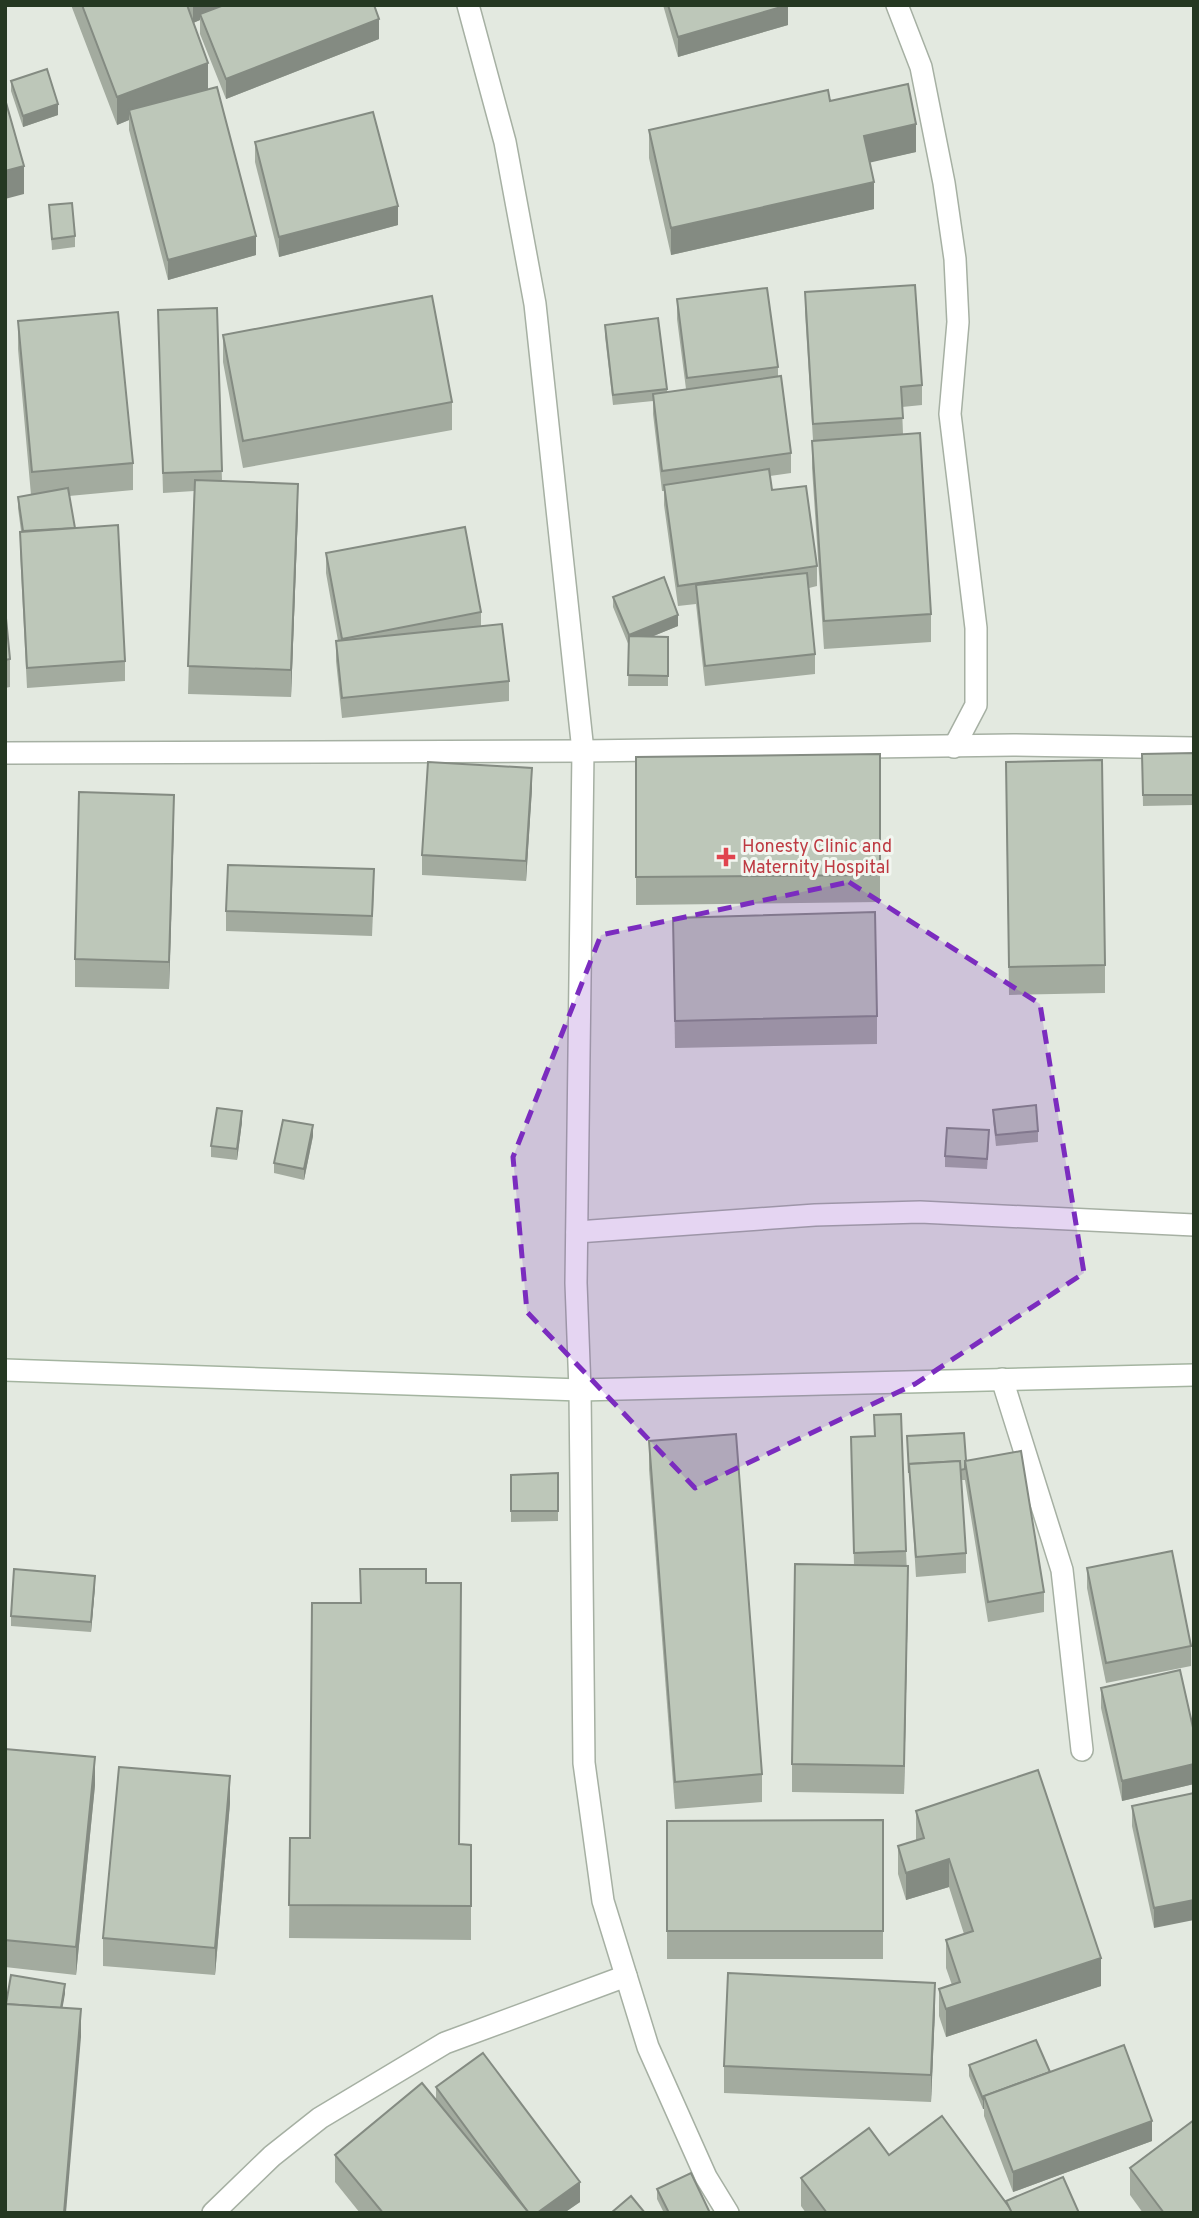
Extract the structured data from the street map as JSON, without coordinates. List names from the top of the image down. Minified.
{"places":{"health":["Honesty Clinic and Maternity Hospital"]}}
